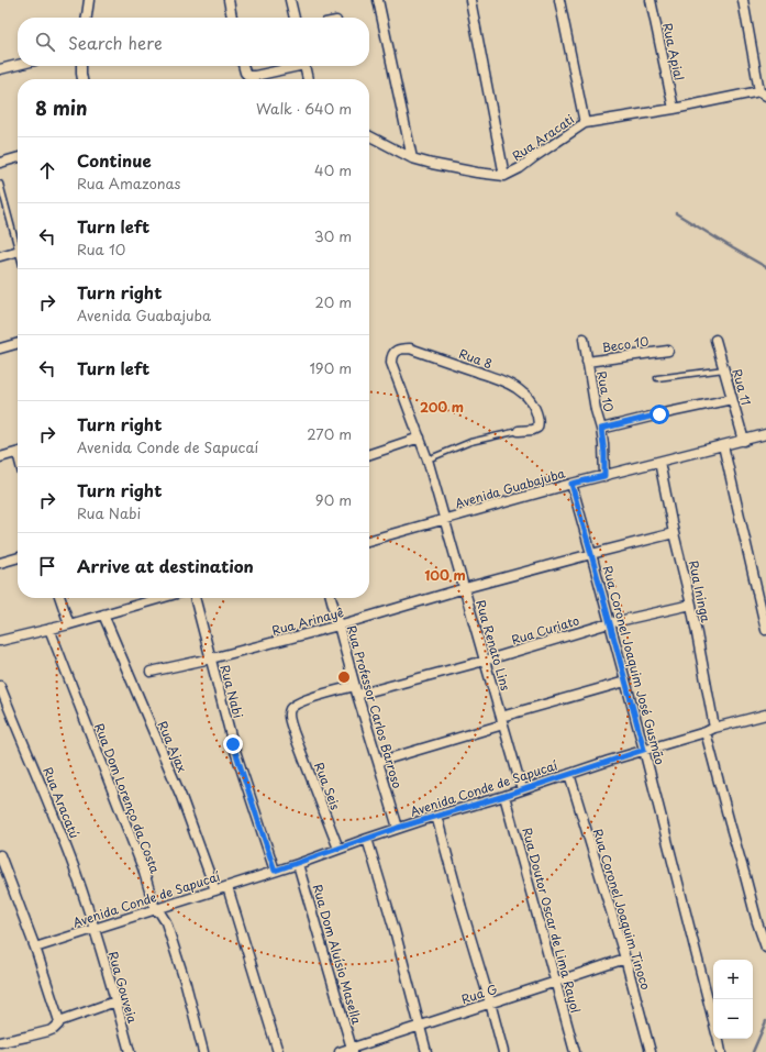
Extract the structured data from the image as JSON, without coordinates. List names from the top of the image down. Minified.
{"streets":{"street":["Rua Apial","Rua Aracati","Beco 10","Rua 8","Rua 11","Rua 10","Avenida Guabajuba","Rua Ininga","Rua Arinayê","Rua Curiato","Rua Renato Lins","Rua Coronel Joaquim José Gusmão","Rua Nabi","Rua Professor Carlos Barroso","Rua Ajax","Rua Seis","Avenida Conde de Sapucaí","Rua Dom Lorenço da Costa","Rua Aracatú","Rua Coronel Joaquim Tinoco","Rua Doutor Oscar de Lima Rayol","Rua Dom Aluísio Masella","Rua Gouveia","Rua G"]},"crossings":[["Rua Apial","Rua Aracati"],["Beco 10","Rua 10"],["Rua 8","Rua Renato Lins"],["Rua 11","Avenida Guabajuba"],["Rua 10","Avenida Guabajuba"],["Avenida Guabajuba","Rua Ininga"],["Avenida Guabajuba","Rua Renato Lins"],["Avenida Guabajuba","Rua Coronel Joaquim José Gusmão"],["Rua Ininga","Rua Arinayê"],["Rua Ininga","Rua Curiato"],["Rua Ininga","Avenida Conde de Sapucaí"],["Rua Arinayê","Rua Renato Lins"],["Rua Arinayê","Rua Coronel Joaquim José Gusmão"],["Rua Arinayê","Rua Nabi"],["Rua Arinayê","Rua Professor Carlos Barroso"],["Rua Curiato","Rua Renato Lins"],["Rua Curiato","Rua Coronel Joaquim José Gusmão"],["Rua Curiato","Rua Professor Carlos Barroso"],["Rua Curiato","Rua Seis"],["Rua Renato Lins","Avenida Conde de Sapucaí"],["Rua Coronel Joaquim José Gusmão","Avenida Conde de Sapucaí"],["Rua Nabi","Avenida Conde de Sapucaí"],["Rua Professor Carlos Barroso","Avenida Conde de Sapucaí"],["Rua Ajax","Avenida Conde de Sapucaí"],["Rua Seis","Avenida Conde de Sapucaí"],["Avenida Conde de Sapucaí","Rua Dom Lorenço da Costa"],["Avenida Conde de Sapucaí","Rua Aracatú"],["Avenida Conde de Sapucaí","Rua Coronel Joaquim Tinoco"],["Avenida Conde de Sapucaí","Rua Doutor Oscar de Lima Rayol"],["Avenida Conde de Sapucaí","Rua Dom Aluísio Masella"],["Avenida Conde de Sapucaí","Rua Gouveia"],["Rua Aracatú","Rua Gouveia"],["Rua Coronel Joaquim Tinoco","Rua G"],["Rua Doutor Oscar de Lima Rayol","Rua G"],["Rua Dom Aluísio Masella","Rua G"]],"page":{"search":"Search here","heading":["8 min","Walk · 640 m"],"list":[["Continue","Rua Amazonas","40 m"],["Turn left","Rua 10","30 m"],["Turn right","Avenida Guabajuba","20 m"],["Turn left","190 m"],["Turn right","Avenida Conde de Sapucaí","270 m"],["Turn right","Rua Nabi","90 m"],"Arrive at destination"],"map_buttons":["+","−"]},"rings":["200 m","100 m"]}
